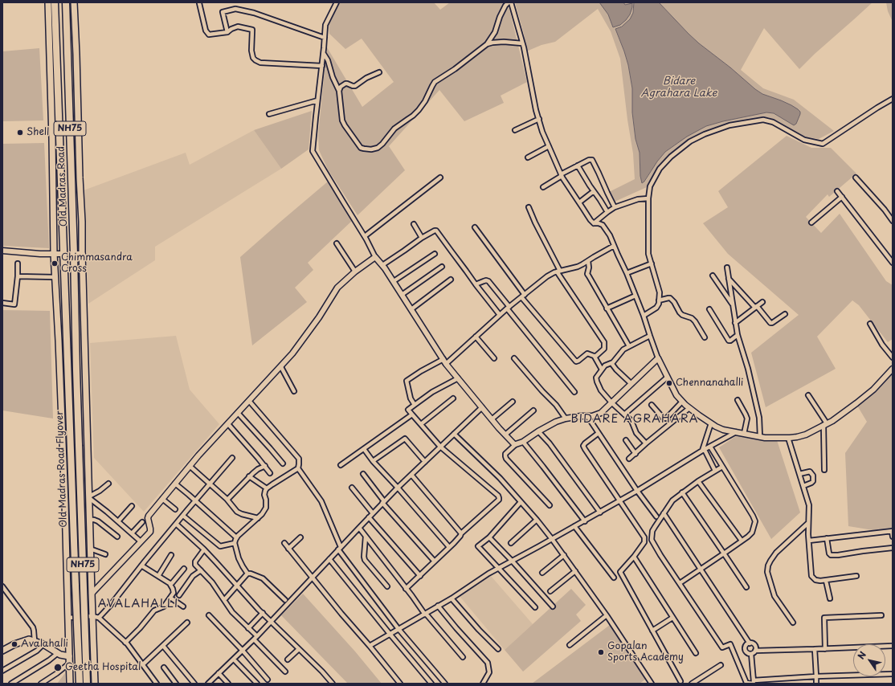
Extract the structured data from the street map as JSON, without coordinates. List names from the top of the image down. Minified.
{"streets":{"highway":["NH75","Old Madras Road","Old Madras Road Flyover"]},"crossings":[["Old Madras Road","Old Madras Road Flyover"]],"districts":["BIDARE AGRAHARA","AVALAHALLI"],"water":["Bidare Agrahara Lake"],"places":["Shell","Chimmasandra Cross","Chennanahalli","Avalahalli","Gopalan Sports Academy","Geetha Hospital"],"north":"top left"}
